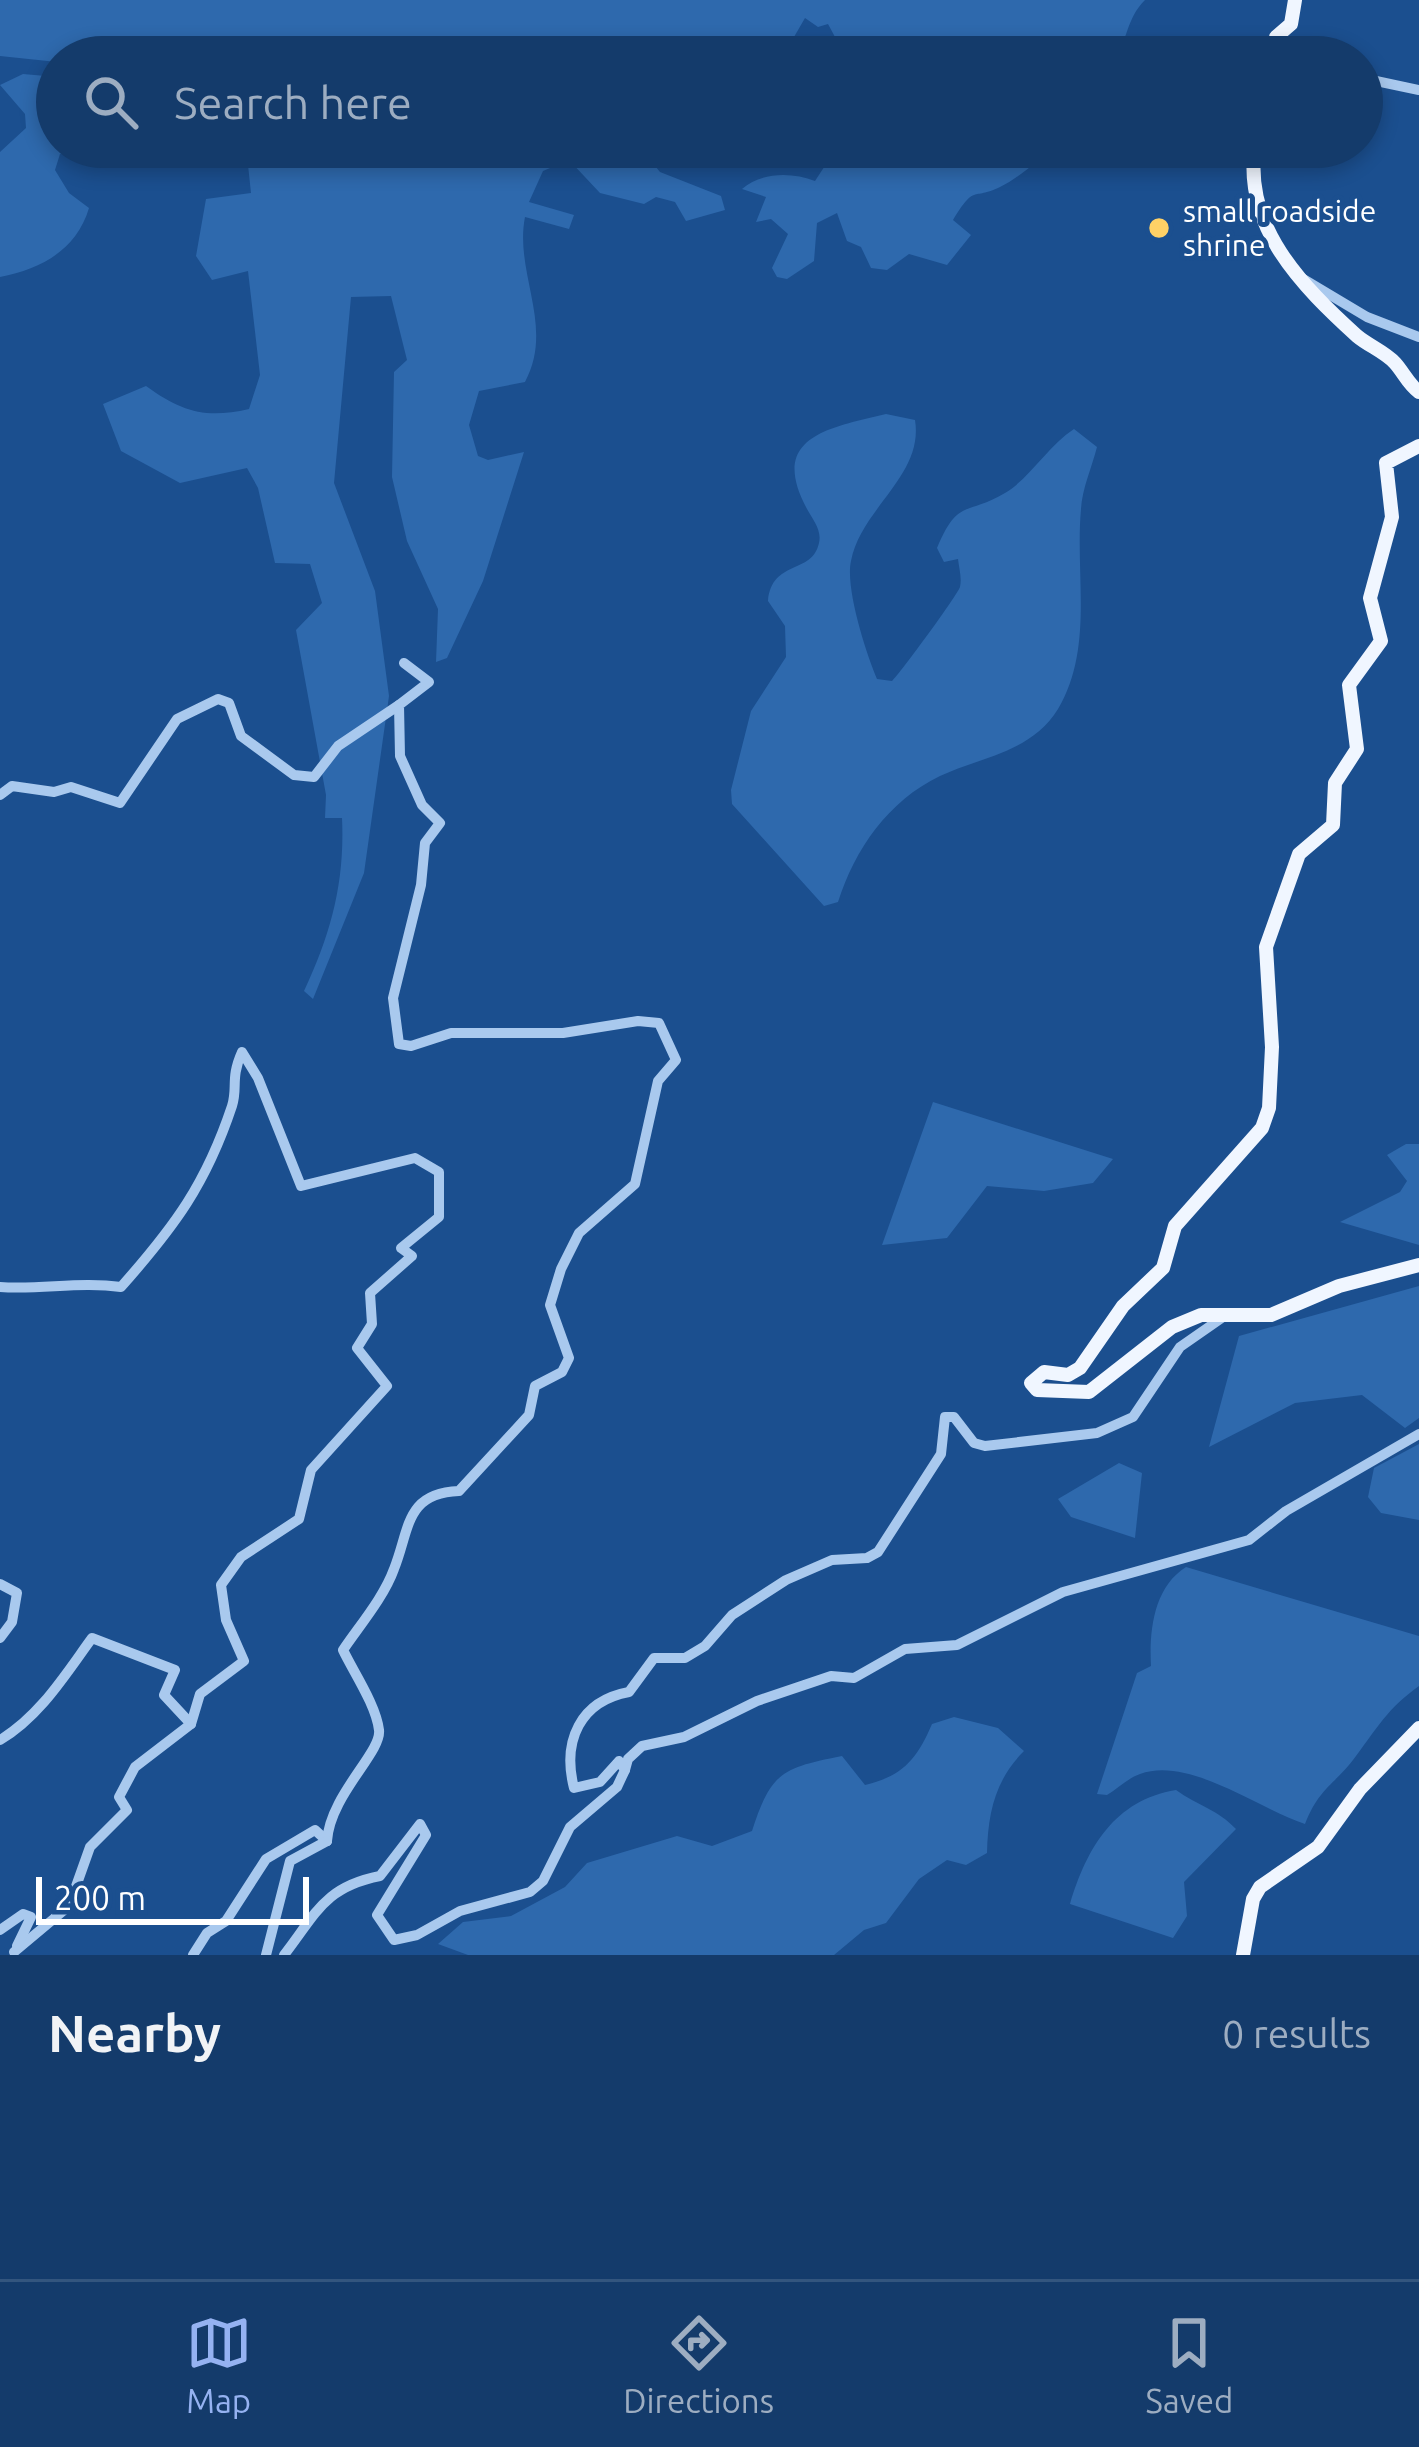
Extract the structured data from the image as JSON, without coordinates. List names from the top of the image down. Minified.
{"places":["small roadside shrine"],"scale_bar":"200 m","page":{"search":"Search here","scale":"200 m","heading":["Nearby","0 results"],"nav":["Map","Directions","Saved"]}}
